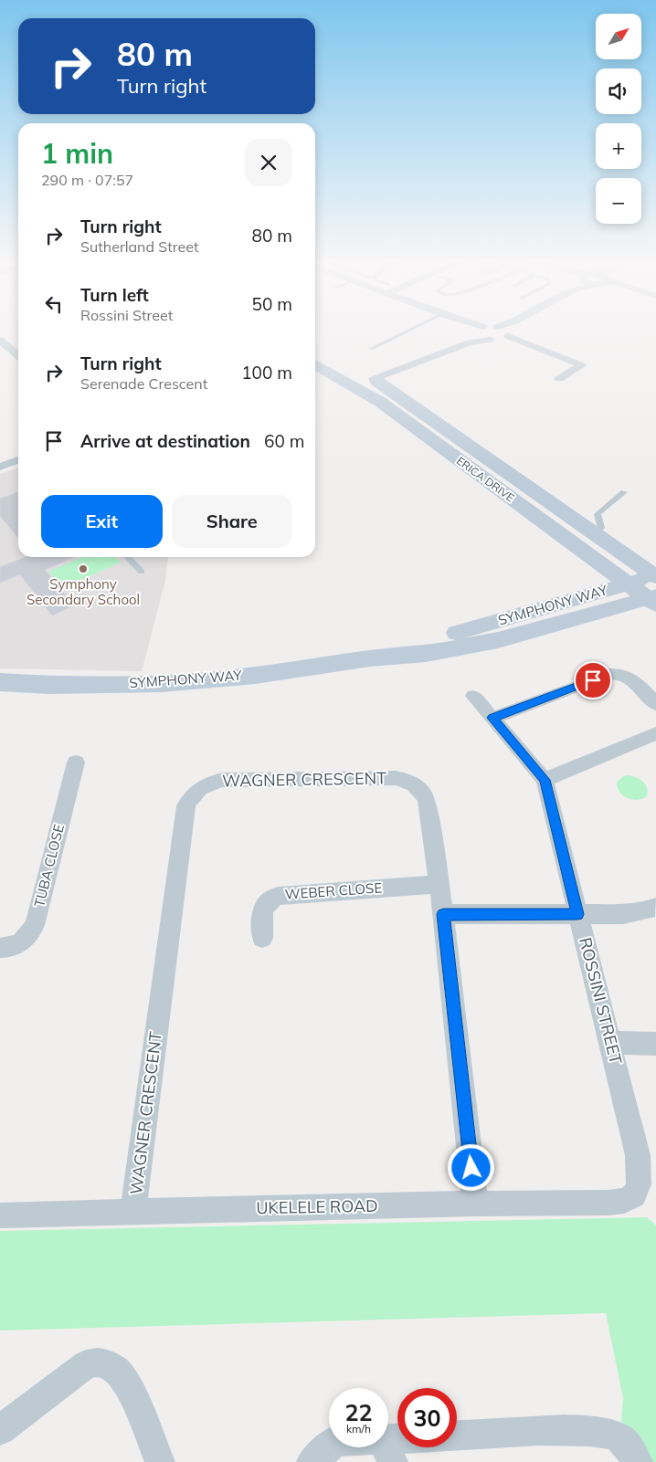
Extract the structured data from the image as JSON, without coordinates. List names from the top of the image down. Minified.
{"streets":{"main road":["ERICA DRIVE","SYMPHONY WAY"],"street":["WAGNER CRESCENT","TUBA CLOSE","WEBER CLOSE","ROSSINI STREET","UKELELE ROAD"]},"crossings":[["ERICA DRIVE","SYMPHONY WAY"],["WAGNER CRESCENT","WEBER CLOSE"],["WAGNER CRESCENT","UKELELE ROAD"],["ROSSINI STREET","UKELELE ROAD"]],"places":["Symphony Secondary School"],"north":"top right","page":{"map_buttons":["+","−"],"turn":["80 m","Turn right"],"heading":["1 min","290 m · 07:57"],"list":[{"name":"Turn right","note":"Sutherland Street","value":"80 m"},{"name":"Turn left","note":"Rossini Street","value":"50 m"},{"name":"Turn right","note":"Serenade Crescent","value":"100 m"},{"name":"Arrive at destination","value":"60 m"}],"buttons":["Exit","Share"],"speed":"22 km/h","limit":"30"}}
